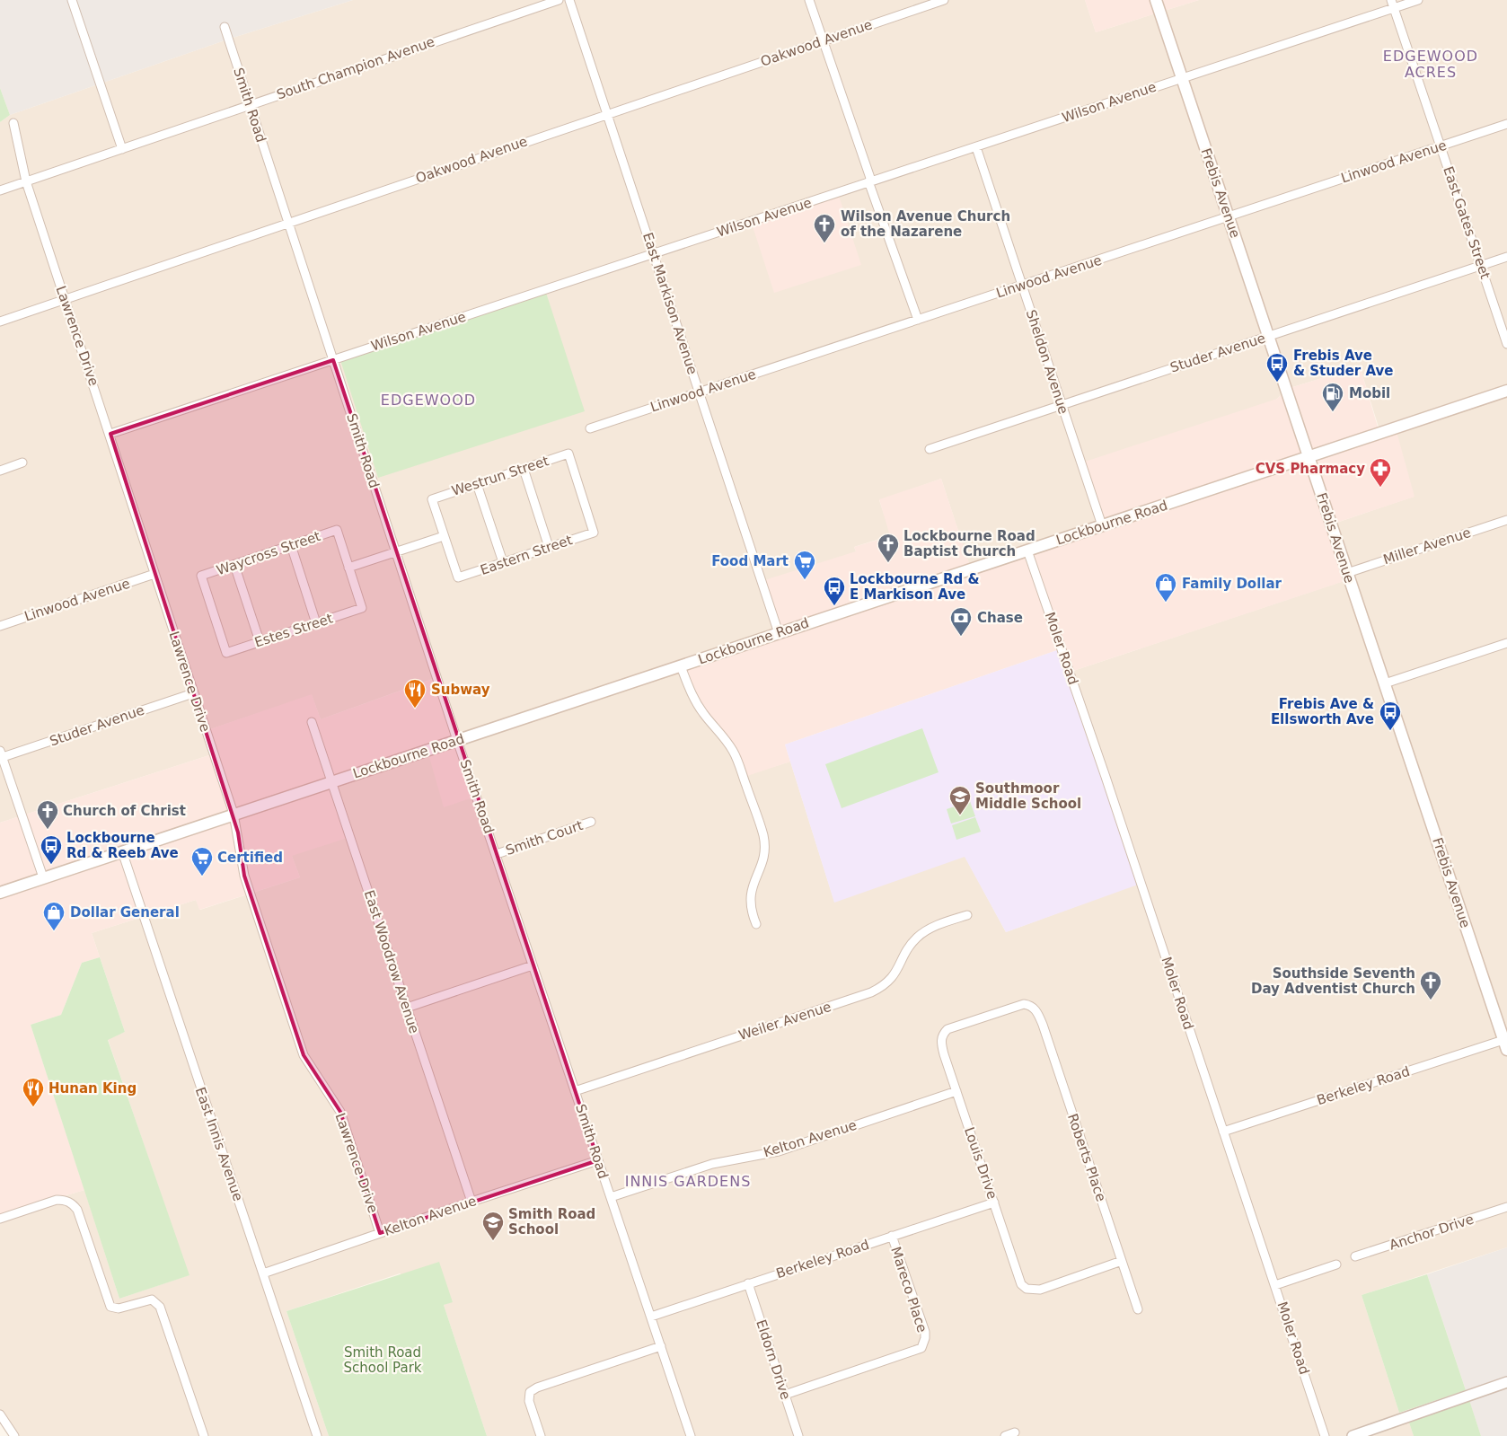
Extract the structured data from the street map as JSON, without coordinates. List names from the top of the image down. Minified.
{"streets":{"main road":["Frebis Avenue","Lockbourne Road"],"street":["Oakwood Avenue","South Champion Avenue","Wilson Avenue","Smith Road","Linwood Avenue","East Gates Street","East Markison Avenue","Lawrence Drive","Studer Avenue","Sheldon Avenue","Westrun Street","Miller Avenue","Waycross Street","Eastern Street","Estes Street","Moler Road","Smith Court","East Woodrow Avenue","Weiler Avenue","Berkeley Road","Kelton Avenue","East Innis Avenue","Roberts Place","Louis Drive","Anchor Drive","Mareco Place","Eldorn Drive"]},"crossings":[["Oakwood Avenue","Smith Road"],["Oakwood Avenue","East Markison Avenue"],["Oakwood Avenue","Lawrence Drive"],["South Champion Avenue","Smith Road"],["South Champion Avenue","Lawrence Drive"],["Wilson Avenue","Smith Road"],["Wilson Avenue","Frebis Avenue"],["Wilson Avenue","East Gates Street"],["Wilson Avenue","East Markison Avenue"],["Wilson Avenue","Lawrence Drive"],["Wilson Avenue","Sheldon Avenue"],["Smith Road","Lockbourne Road"],["Smith Road","Smith Court"],["Smith Road","Weiler Avenue"],["Smith Road","Berkeley Road"],["Smith Road","Kelton Avenue"],["Linwood Avenue","Frebis Avenue"],["Linwood Avenue","East Gates Street"],["Linwood Avenue","East Markison Avenue"],["Linwood Avenue","Lawrence Drive"],["Linwood Avenue","Sheldon Avenue"],["Frebis Avenue","Studer Avenue"],["Frebis Avenue","Lockbourne Road"],["Frebis Avenue","Miller Avenue"],["Frebis Avenue","Berkeley Road"],["East Gates Street","Studer Avenue"],["East Markison Avenue","Lockbourne Road"],["Lawrence Drive","Studer Avenue"],["Lawrence Drive","Lockbourne Road"],["Lawrence Drive","Kelton Avenue"],["Studer Avenue","Sheldon Avenue"],["Sheldon Avenue","Lockbourne Road"],["Westrun Street","Eastern Street"],["Lockbourne Road","Moler Road"],["Lockbourne Road","East Woodrow Avenue"],["Lockbourne Road","East Innis Avenue"],["Waycross Street","Estes Street"],["Moler Road","Berkeley Road"],["East Woodrow Avenue","Kelton Avenue"],["Berkeley Road","Louis Drive"],["Berkeley Road","Mareco Place"],["Berkeley Road","Eldorn Drive"],["Kelton Avenue","East Innis Avenue"],["Kelton Avenue","Louis Drive"],["Roberts Place","Louis Drive"],["Mareco Place","Eldorn Drive"]],"districts":["EDGEWOOD ACRES","EDGEWOOD","INNIS GARDENS"],"parks":["Smith Road School Park"],"places":{"church":["Wilson Avenue Church of the Nazarene","Lockbourne Road Baptist Church","Church of Christ","Southside Seventh Day Adventist Church"],"bus stop":["Frebis Ave & Studer Ave","Lockbourne Rd & E Markison Ave","Frebis Ave & Ellsworth Ave","Lockbourne Rd & Reeb Ave"],"fuel station":["Mobil"],"pharmacy":["CVS Pharmacy"],"supermarket":["Food Mart","Certified"],"shop":["Family Dollar","Dollar General"],"bank":["Chase"],"restaurant":["Subway","Hunan King"],"school or university":["Southmoor Middle School","Smith Road School"]}}
